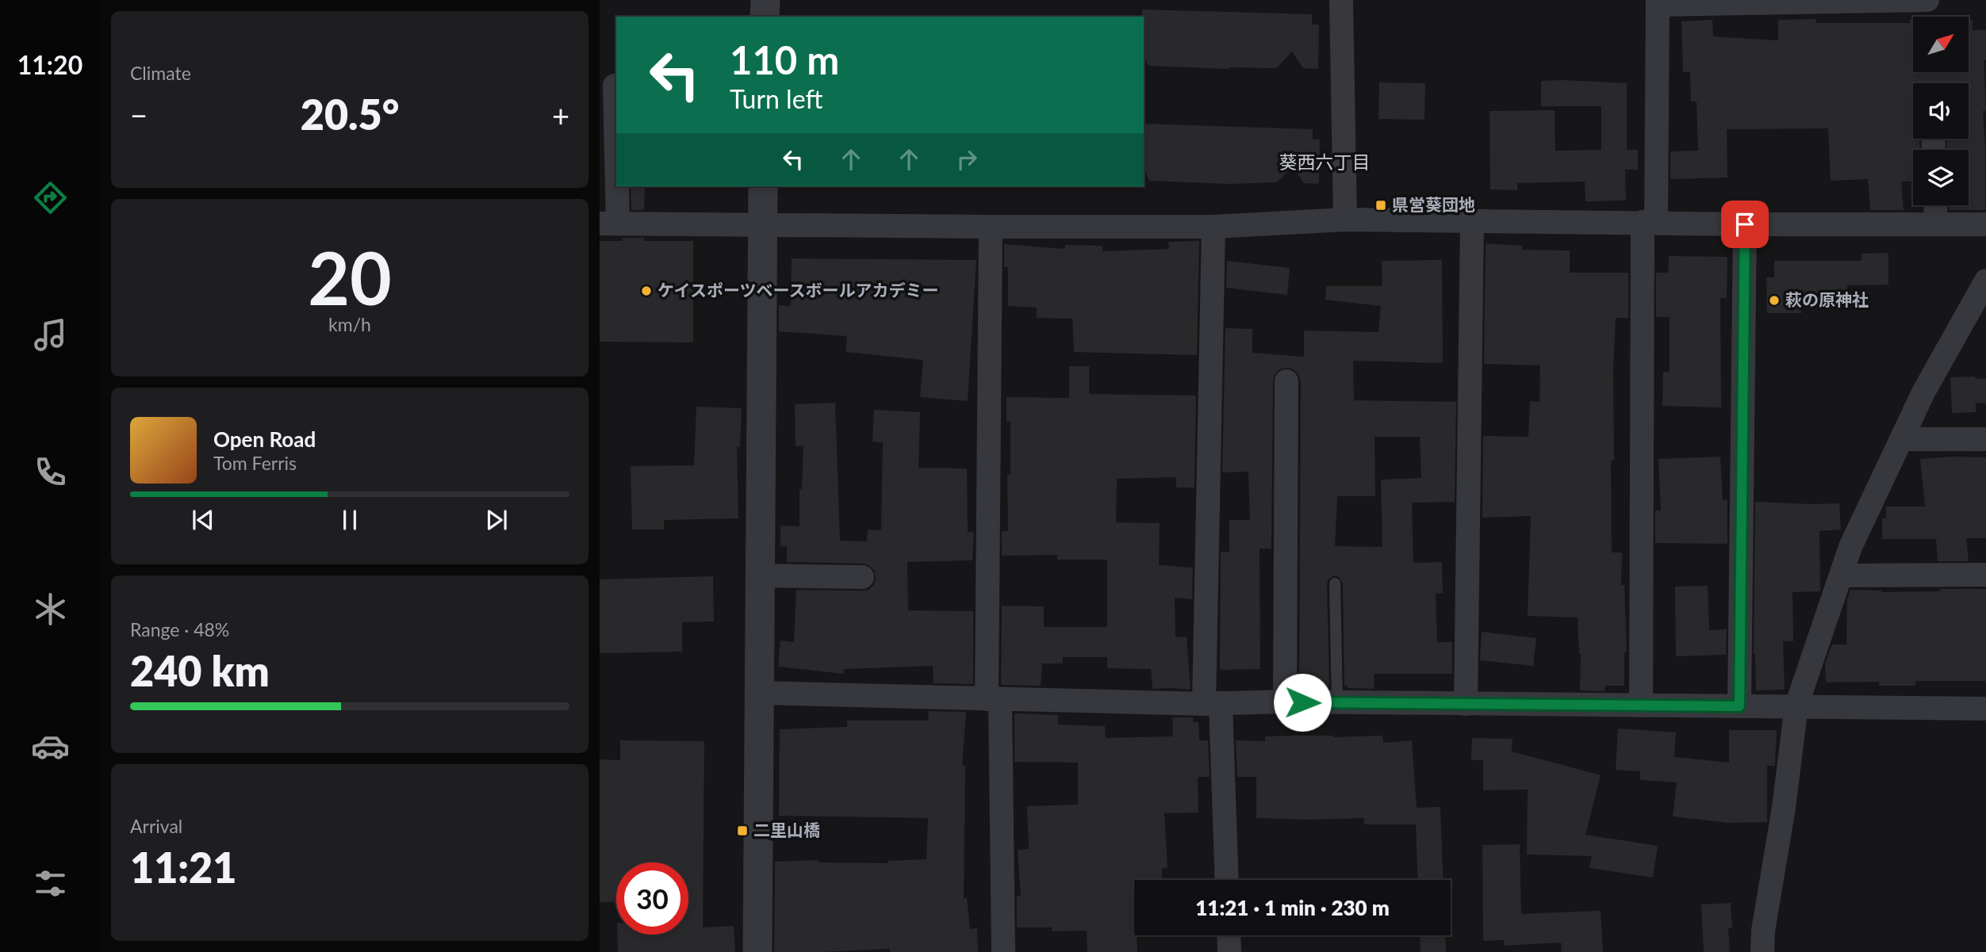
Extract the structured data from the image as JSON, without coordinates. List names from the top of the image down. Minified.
{"districts":["葵西六丁目"],"places":{"transit":["県営葵団地","二里山橋"],"other":["ケイスポーツベースボールアカデミー","萩の原神社"]},"north":"top right","page":{"tabs":"11:20","tile":["Climate",["20","km/h"],["Range · 48%","240 km"],["Arrival","11:21"]],"turn":["110 m","Turn left"],"heat":["−","20.5°","+"],"song":["Open Road","Tom Ferris"],"limit":"30","trip":"11:21 · 1 min · 230 m"}}
